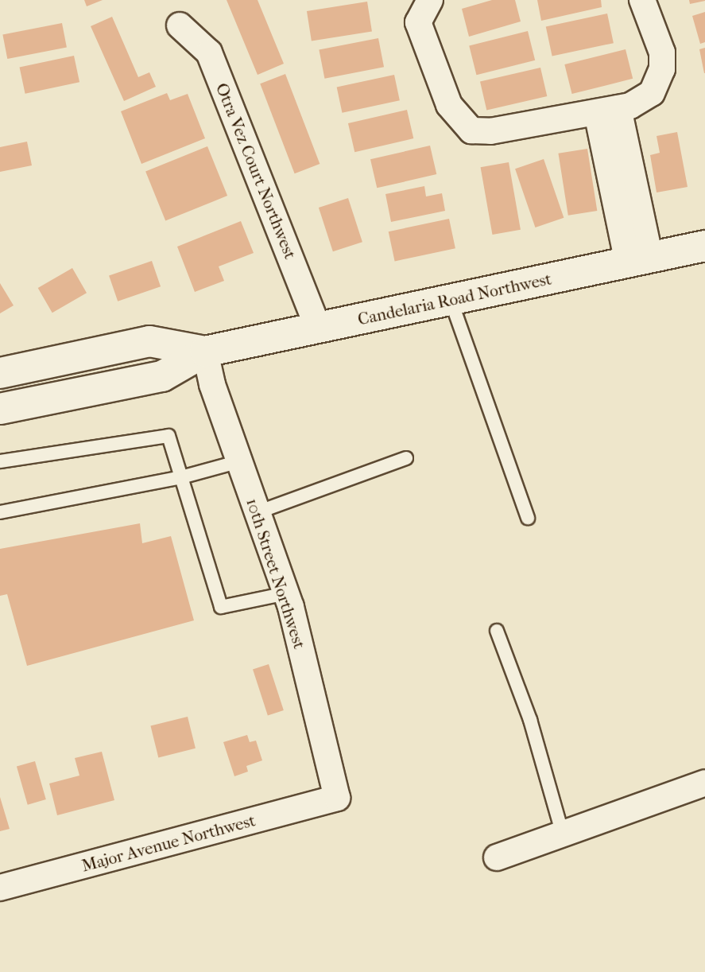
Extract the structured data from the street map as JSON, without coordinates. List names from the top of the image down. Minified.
{"streets":{"main road":["Candelaria Road Northwest"],"street":["Otra Vez Court Northwest","10th Street Northwest","Major Avenue Northwest"]},"crossings":[["Otra Vez Court Northwest","Candelaria Road Northwest"],["Candelaria Road Northwest","10th Street Northwest"],["10th Street Northwest","Major Avenue Northwest"]]}
